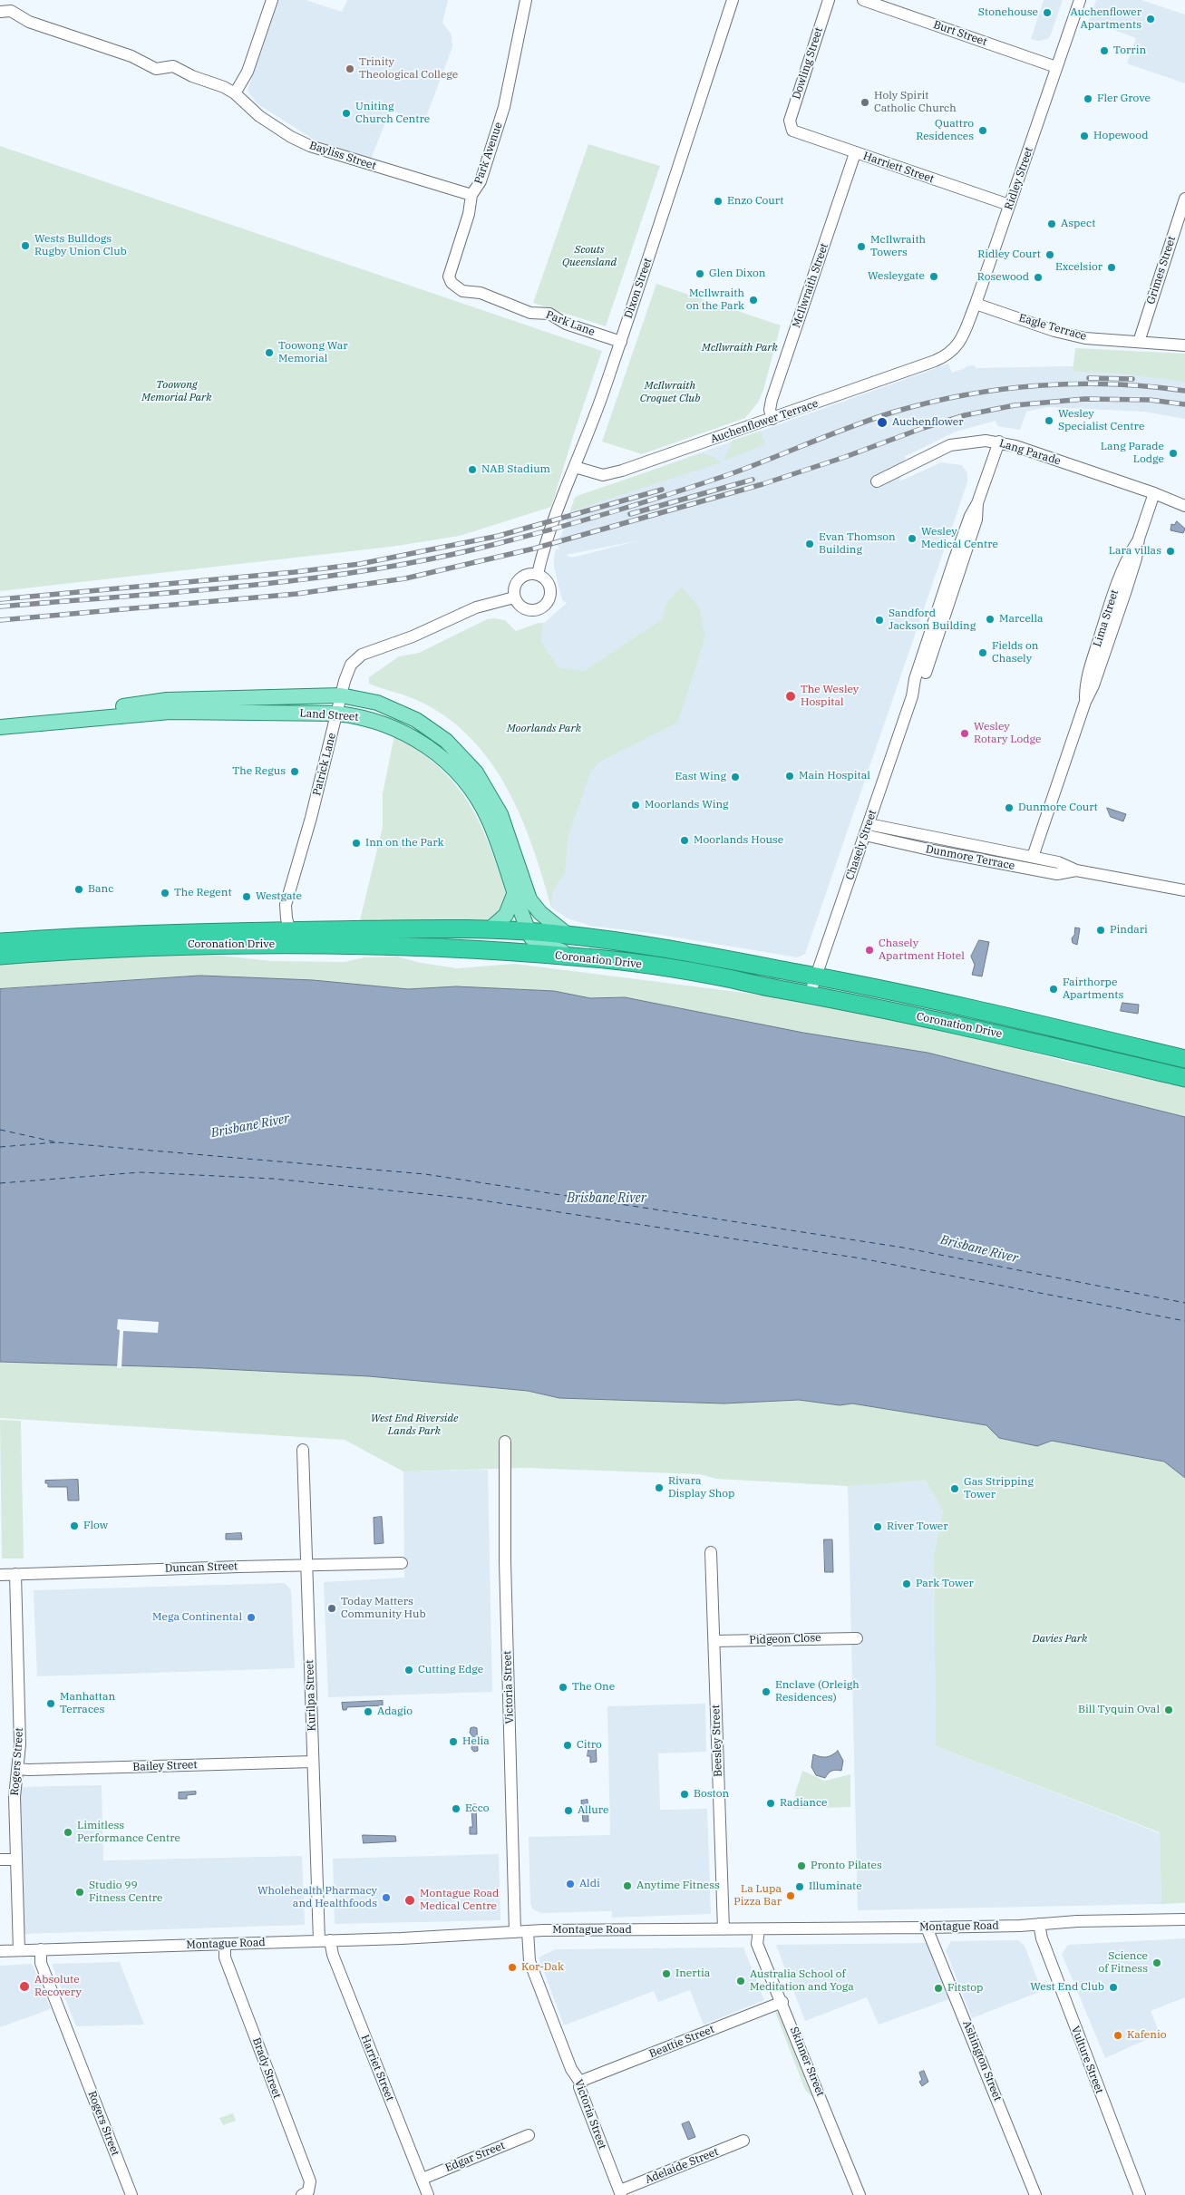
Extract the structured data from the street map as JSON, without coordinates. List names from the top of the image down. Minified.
{"streets":{"highway":["Coronation Drive"],"main road":["Land Street"],"street":["Burt Street","Dowling Street","Park Avenue","Bayliss Street","Harriett Street","Ridley Street","Grimes Street","McIlwraith Street","Dixon Street","Park Lane","Eagle Terrace","Auchenflower Terrace","Lang Parade","Lima Street","Patrick Lane","Chasely Street","Dunmore Terrace","Duncan Street","Pidgeon Close","Victoria Street","Kurilpa Street","Beesley Street","Rogers Street","Bailey Street","Montague Road","Beattie Street","Vulture Street","Ashington Street","Skinner Street","Brady Street","Harriet Street","Edgar Street","Adelaide Street"]},"crossings":[["Burt Street","Ridley Street"],["Dowling Street","Harriett Street"],["Park Avenue","Bayliss Street"],["Park Avenue","Park Lane"],["Harriett Street","Ridley Street"],["Harriett Street","McIlwraith Street"],["Ridley Street","Eagle Terrace"],["Ridley Street","Auchenflower Terrace"],["Grimes Street","Eagle Terrace"],["McIlwraith Street","Auchenflower Terrace"],["Dixon Street","Park Lane"],["Dixon Street","Auchenflower Terrace"],["Dixon Street","Patrick Lane"],["Lang Parade","Lima Street"],["Lang Parade","Chasely Street"],["Lima Street","Dunmore Terrace"],["Land Street","Patrick Lane"],["Land Street","Coronation Drive"],["Patrick Lane","Coronation Drive"],["Chasely Street","Dunmore Terrace"],["Chasely Street","Coronation Drive"],["Duncan Street","Kurilpa Street"],["Duncan Street","Rogers Street"],["Pidgeon Close","Beesley Street"],["Victoria Street","Montague Road"],["Victoria Street","Beattie Street"],["Victoria Street","Adelaide Street"],["Kurilpa Street","Bailey Street"],["Kurilpa Street","Montague Road"],["Kurilpa Street","Harriet Street"],["Beesley Street","Montague Road"],["Rogers Street","Bailey Street"],["Rogers Street","Montague Road"],["Montague Road","Vulture Street"],["Montague Road","Ashington Street"],["Montague Road","Skinner Street"],["Montague Road","Brady Street"],["Montague Road","Harriet Street"],["Beattie Street","Skinner Street"],["Harriet Street","Edgar Street"]],"water":["Brisbane River"],"parks":["Scouts Queensland","McIlwraith Park","Toowong Memorial Park","McIlwraith Croquet Club","Moorlands Park","West End Riverside Lands Park","Davies Park"],"places":["Stonehouse","Auchenflower Apartments","Torrin","Trinity Theological College","Fler Grove","Holy Spirit Catholic Church","Uniting Church Centre","Quattro Residences","Hopewood","Enzo Court","Aspect","Wests Bulldogs Rugby Union Club","McIlwraith Towers","Ridley Court","Excelsior","Glen Dixon","Wesleygate","Rosewood","McIlwraith on the Park","Toowong War Memorial","Wesley Specialist Centre","Auchenflower","Lang Parade Lodge","NAB Stadium","Wesley Medical Centre","Evan Thomson Building","Lara villas","Marcella","Sandford Jackson Building","Fields on Chasely","The Wesley Hospital","Wesley Rotary Lodge","The Regus","Main Hospital","East Wing","Moorlands Wing","Dunmore Court","Moorlands House","Inn on the Park","Banc","The Regent","Westgate","Pindari","Chasely Apartment Hotel","Fairthorpe Apartments","Rivara Display Shop","Gas Stripping Tower","Flow","River Tower","Park Tower","Today Matters Community Hub","Mega Continental","Cutting Edge","The One","Enclave (Orleigh Residences)","Manhattan Terraces","Bill Tyquin Oval","Adagio","Helia","Citro","Boston","Radiance","Ecco","Allure","Limitless Performance Centre","Pronto Pilates","Aldi","Anytime Fitness","Illuminate","Studio 99 Fitness Centre","La Lupa Pizza Bar","Wholehealth Pharmacy and Healthfoods","Montague Road Medical Centre","Science of Fitness","Kor-Dak","Inertia","Australia School of Meditation and Yoga","Absolute Recovery","West End Club","Fitstop","Kafenio"]}
